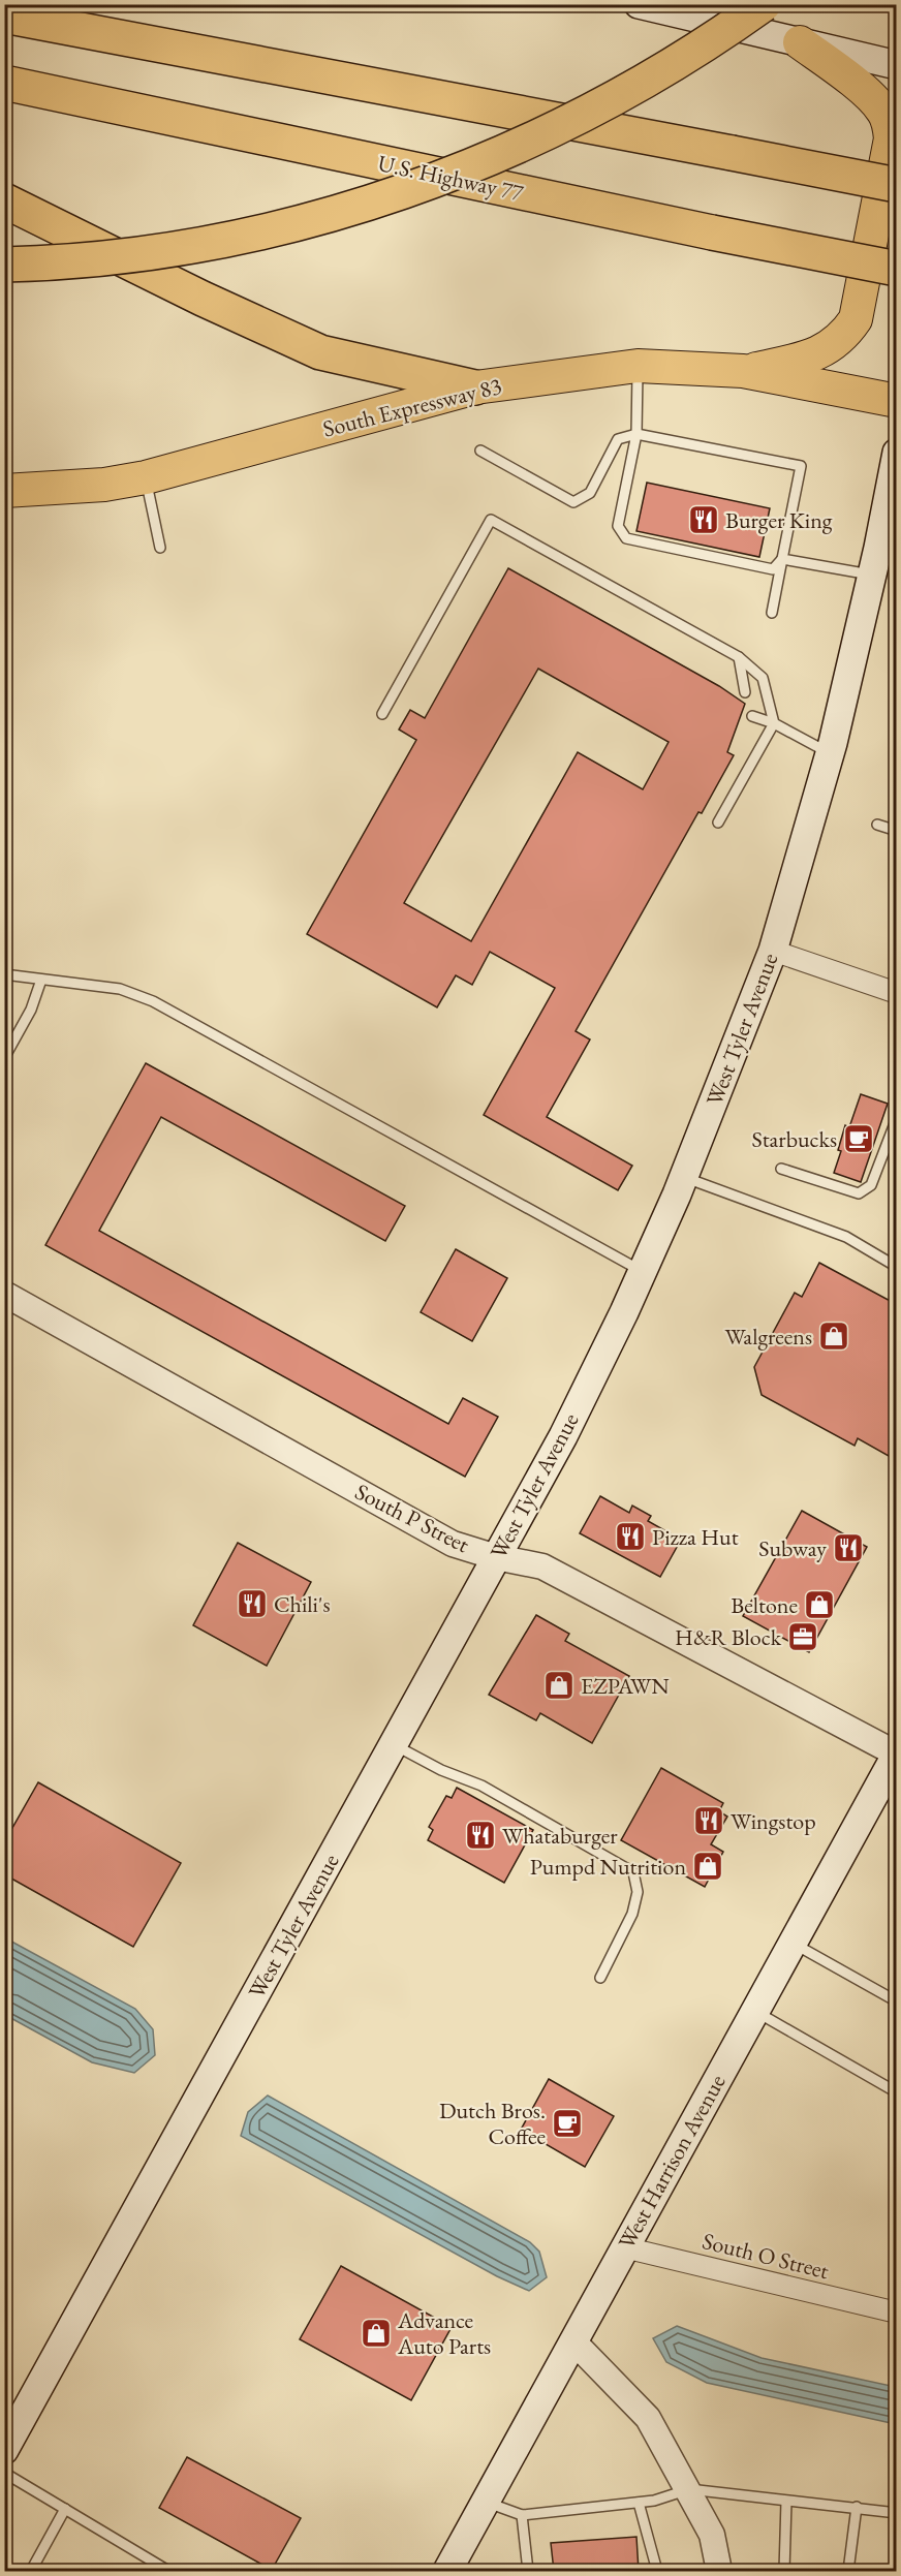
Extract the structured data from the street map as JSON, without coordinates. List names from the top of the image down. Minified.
{"streets":{"highway":["U.S. Highway 77"],"main road":["South Expressway 83","West Tyler Avenue","West Harrison Avenue"],"street":["South P Street","South O Street"]},"crossings":[["West Tyler Avenue","South P Street"],["South P Street","West Harrison Avenue"],["West Harrison Avenue","South O Street"]],"places":{"restaurant":["Burger King","Pizza Hut","Subway","Chili's","Wingstop","Whataburger"],"cafe":["Starbucks","Dutch Bros. Coffee"],"shop":["Walgreens","Beltone","EZPAWN","Pumpd Nutrition","Advance Auto Parts"],"office":["H&R Block"]}}
